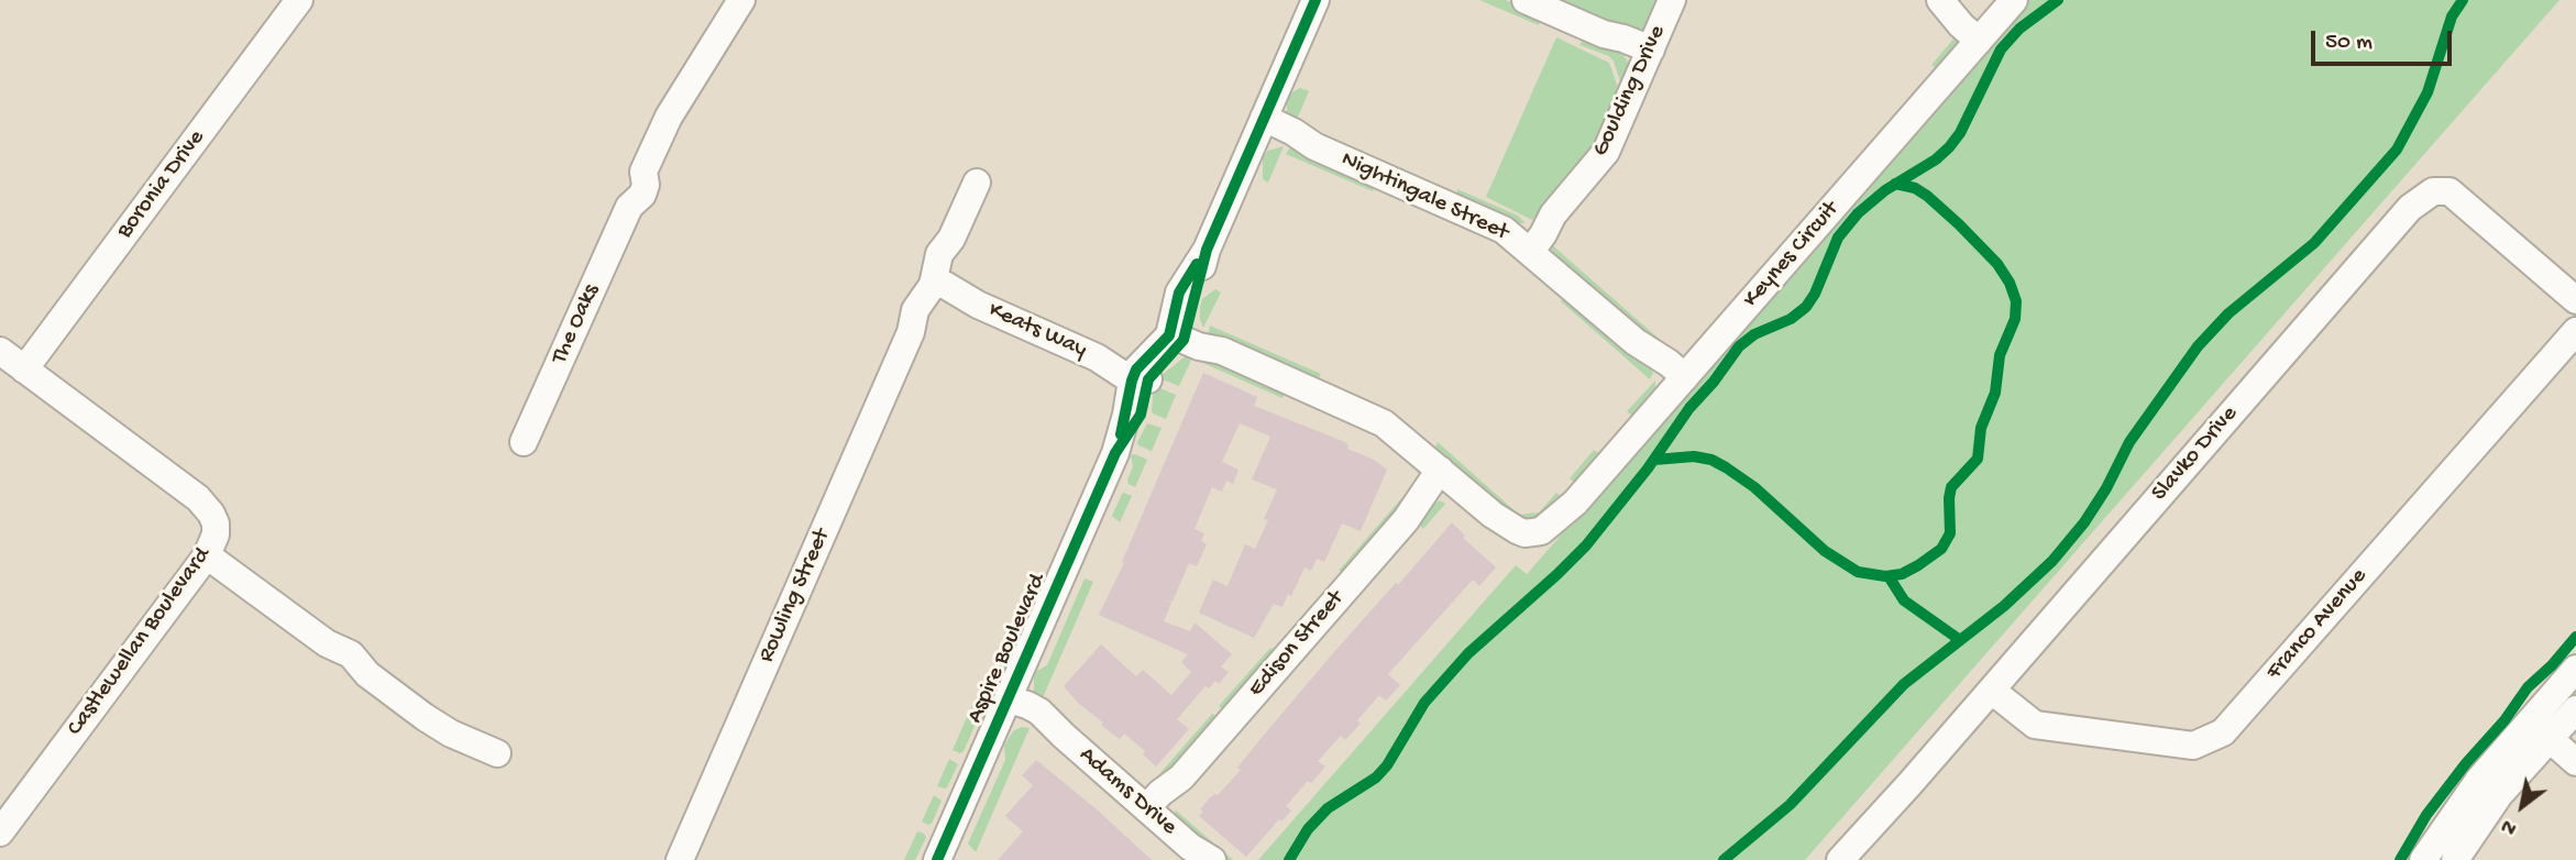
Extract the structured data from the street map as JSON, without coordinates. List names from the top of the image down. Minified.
{"streets":{"street":["Goulding Drive","Boronia Drive","Nightingale Street","Keynes Circuit","The Oaks","Keats Way","Slavko Drive","Rowling Street","Franco Avenue","Castlewellan Boulevard","Edison Street","Aspire Boulevard","Adams Drive"]},"crossings":[["Goulding Drive","Nightingale Street"],["Boronia Drive","Castlewellan Boulevard"],["Nightingale Street","Keynes Circuit"],["Keynes Circuit","Edison Street"],["Keats Way","Rowling Street"],["Keats Way","Aspire Boulevard"],["Slavko Drive","Franco Avenue"],["Edison Street","Adams Drive"],["Aspire Boulevard","Adams Drive"]],"scale_bar":"50 m","north":"bottom left"}
